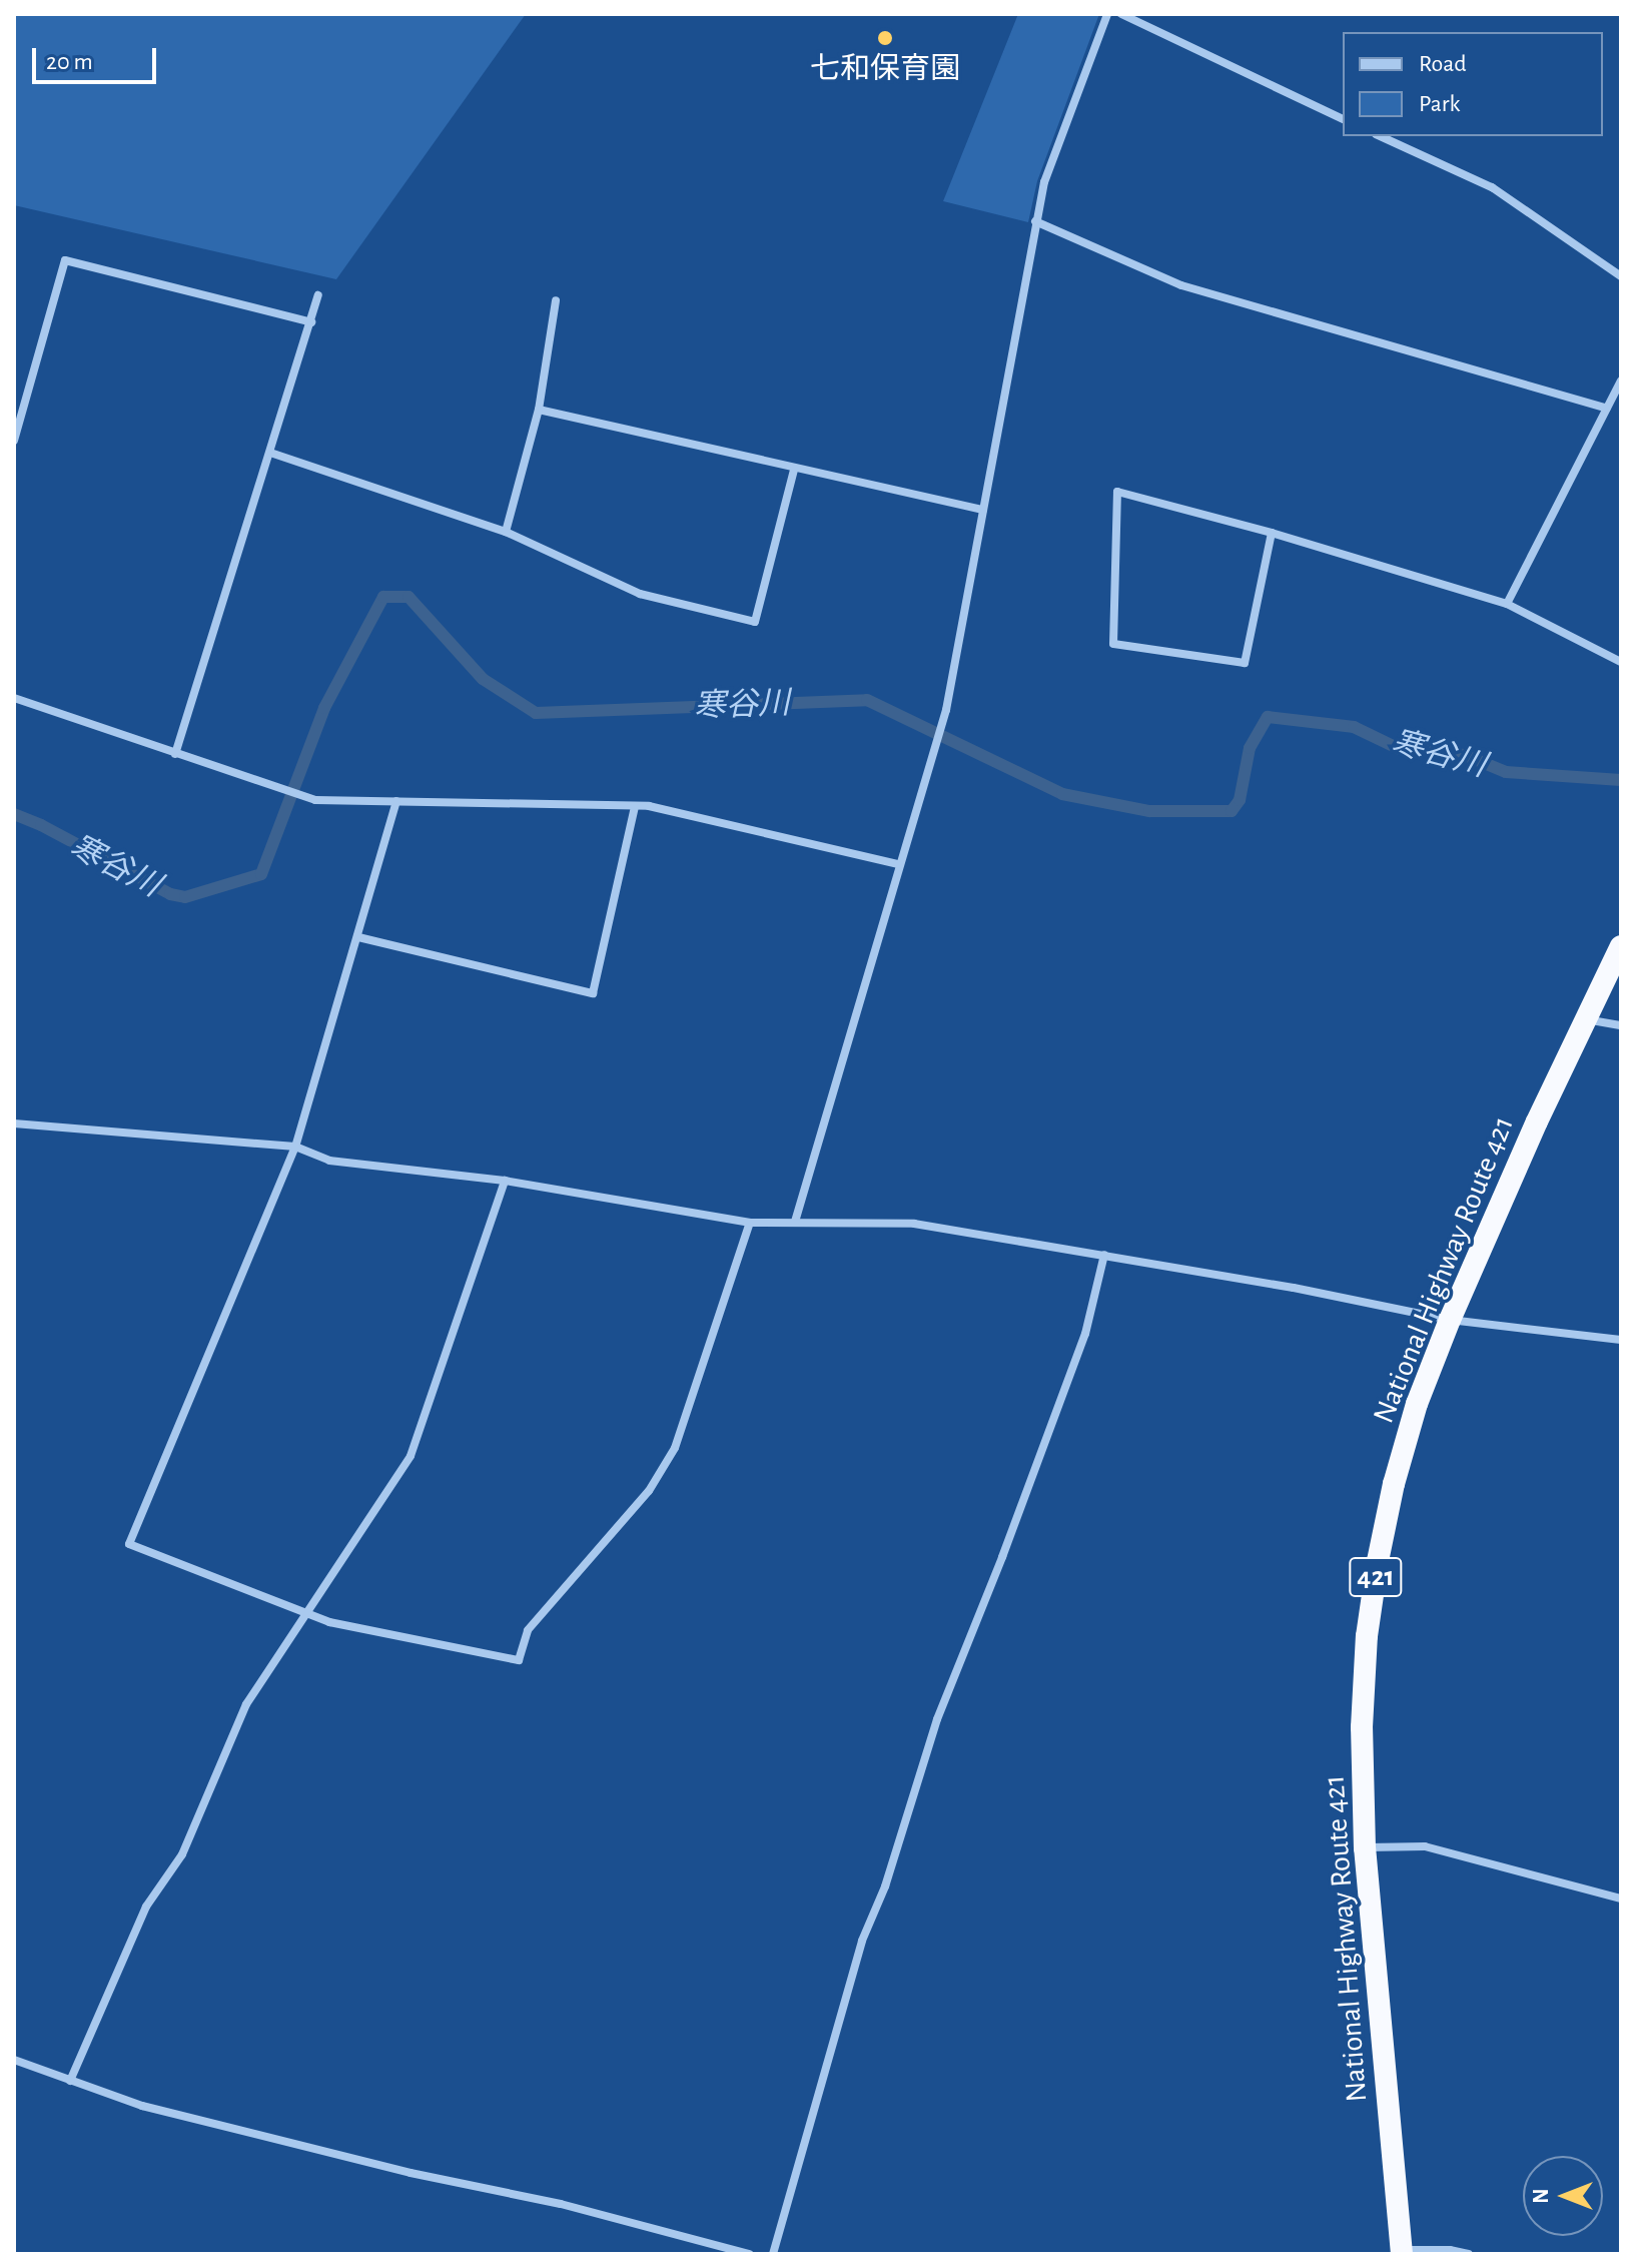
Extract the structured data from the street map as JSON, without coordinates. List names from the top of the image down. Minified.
{"streets":{"highway":["National Highway Route 421","421"]},"water":["寒谷川"],"places":["七和保育園"],"legend":["Road","Park"],"scale_bar":"20 m","north":"left"}
